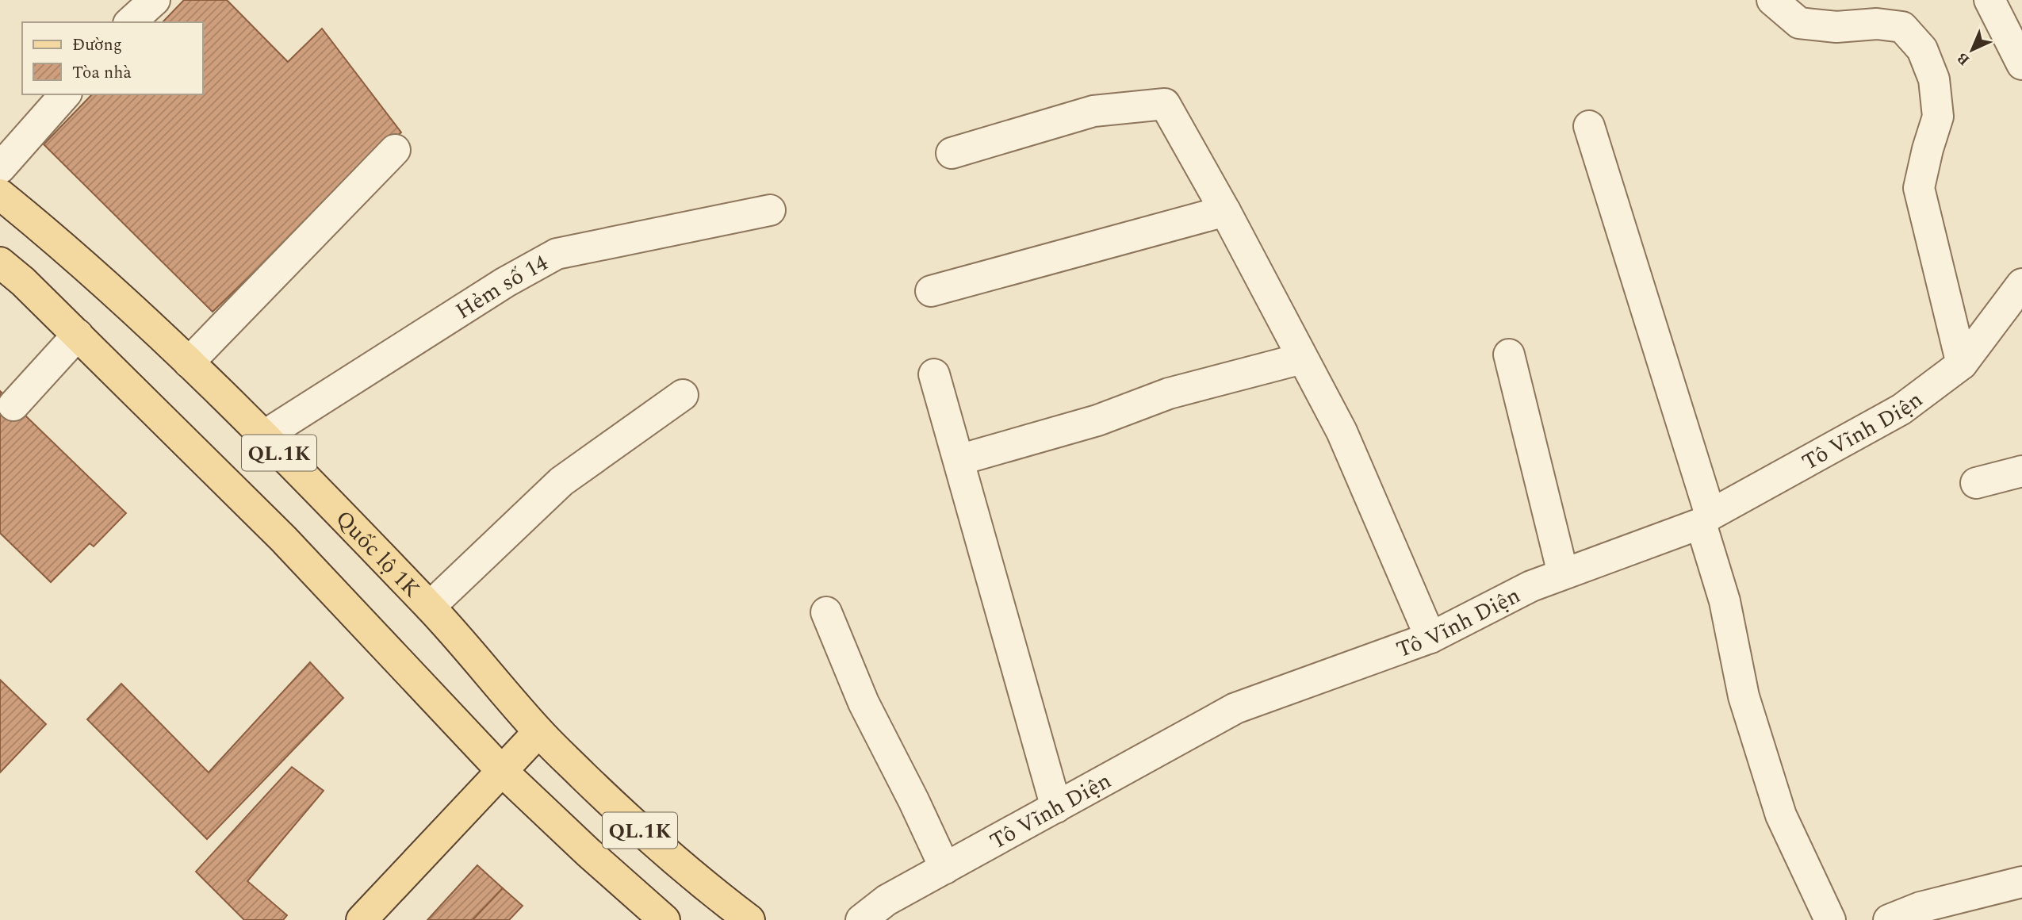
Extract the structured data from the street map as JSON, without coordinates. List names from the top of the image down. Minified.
{"streets":{"main road":["QL.1K","Quốc lộ 1K"],"street":["Hẻm số 14","Tô Vĩnh Diện"]},"crossings":[["Hẻm số 14","Quốc lộ 1K"]],"legend":["Đường","Tòa nhà"],"north":"bottom left"}
